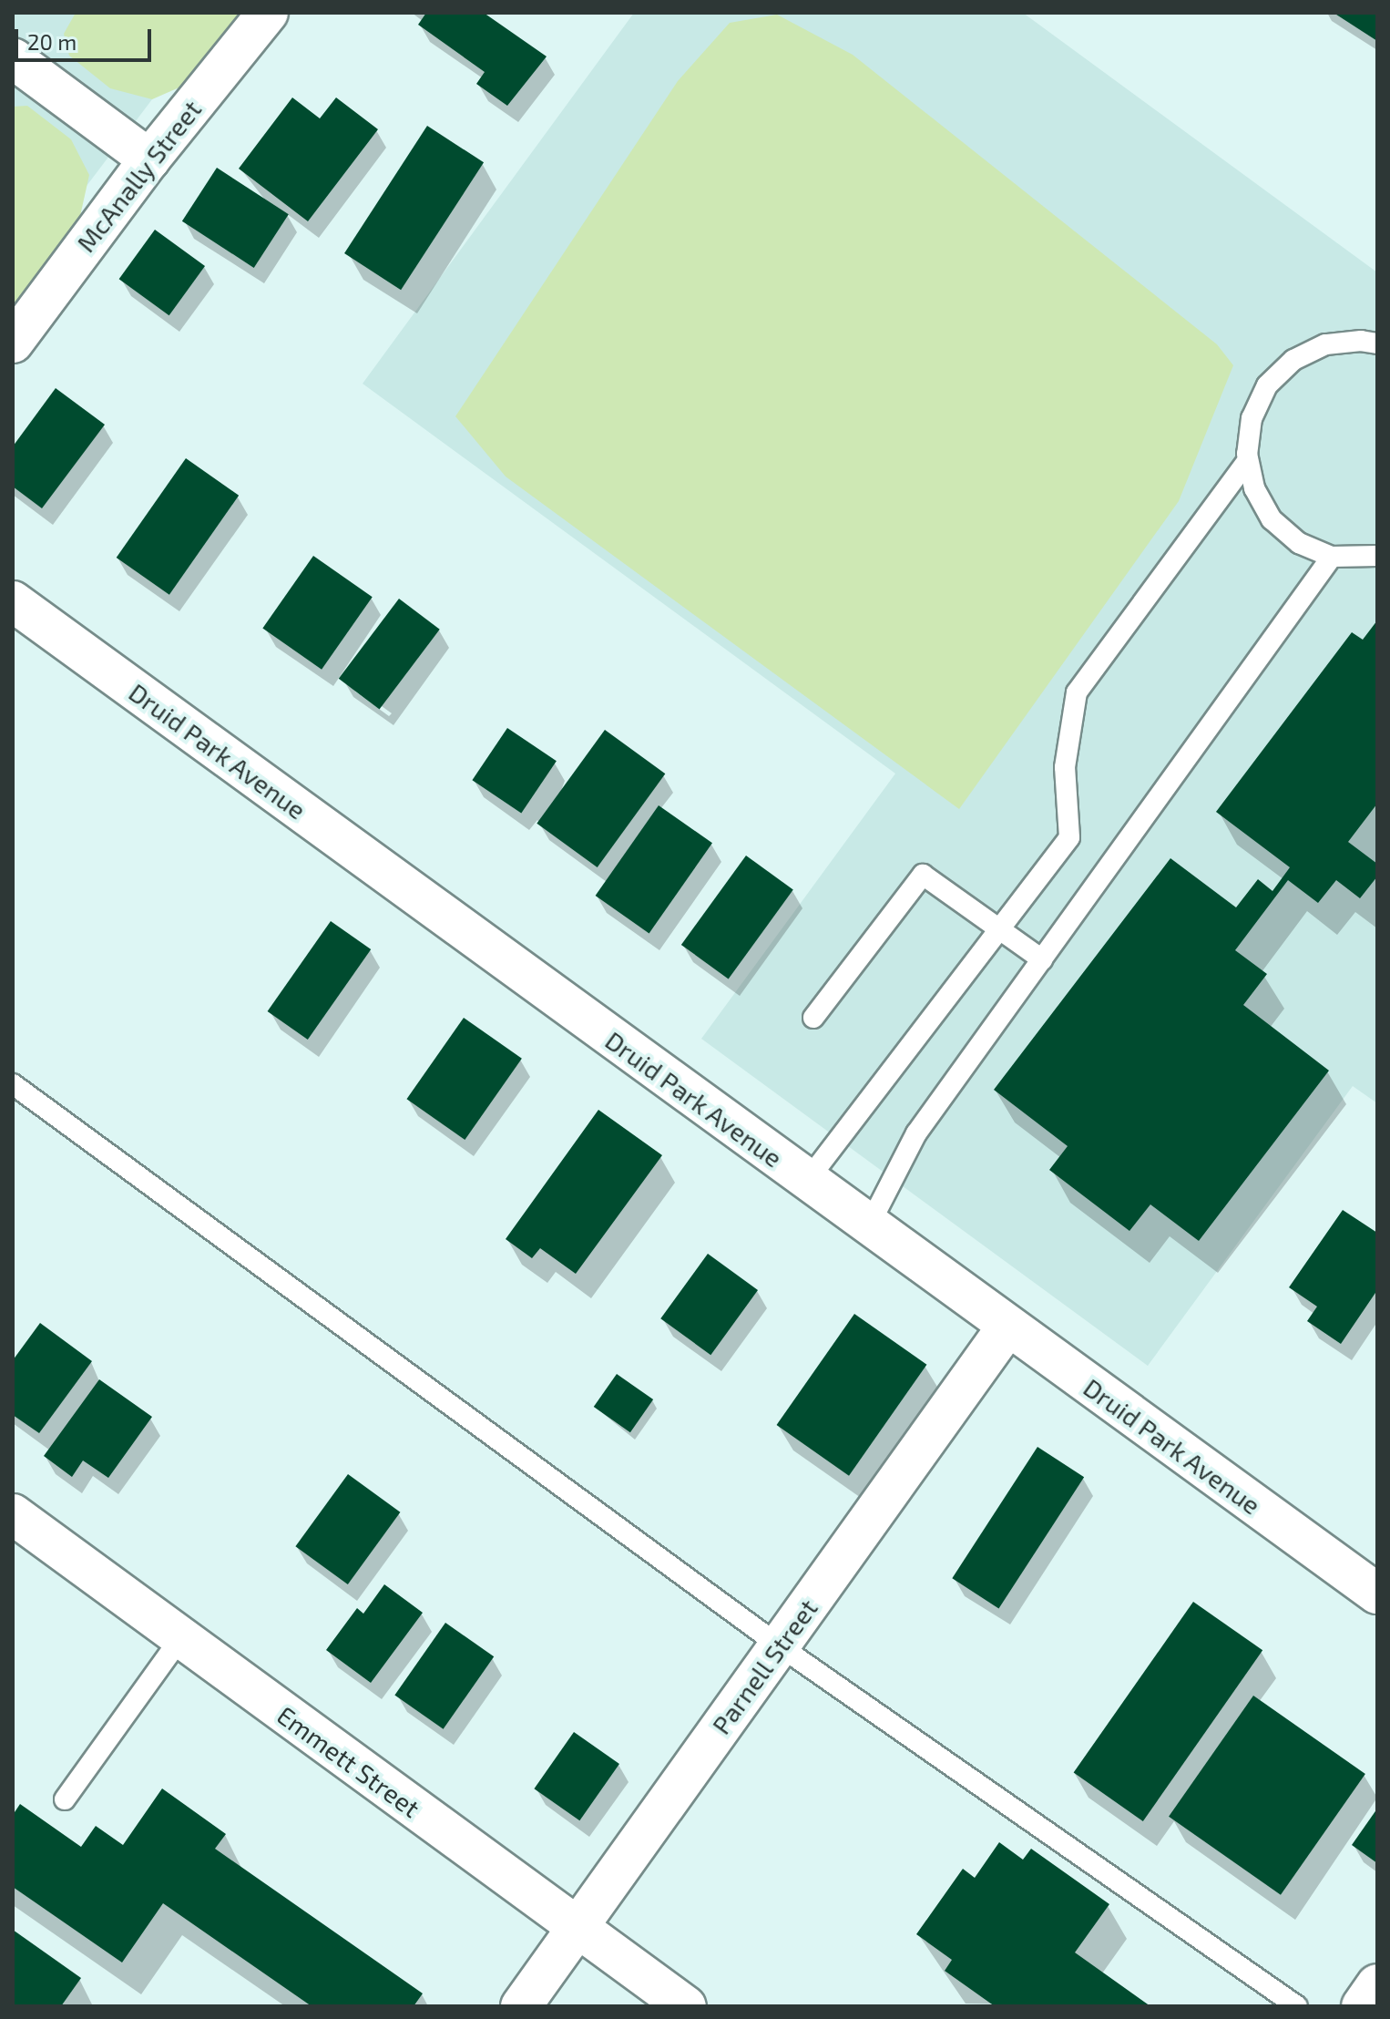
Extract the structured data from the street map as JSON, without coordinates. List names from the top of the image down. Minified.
{"streets":{"street":["McAnally Street","Druid Park Avenue","Parnell Street","Emmett Street"]},"crossings":[["Druid Park Avenue","Parnell Street"],["Parnell Street","Emmett Street"]],"scale_bar":"20 m"}
